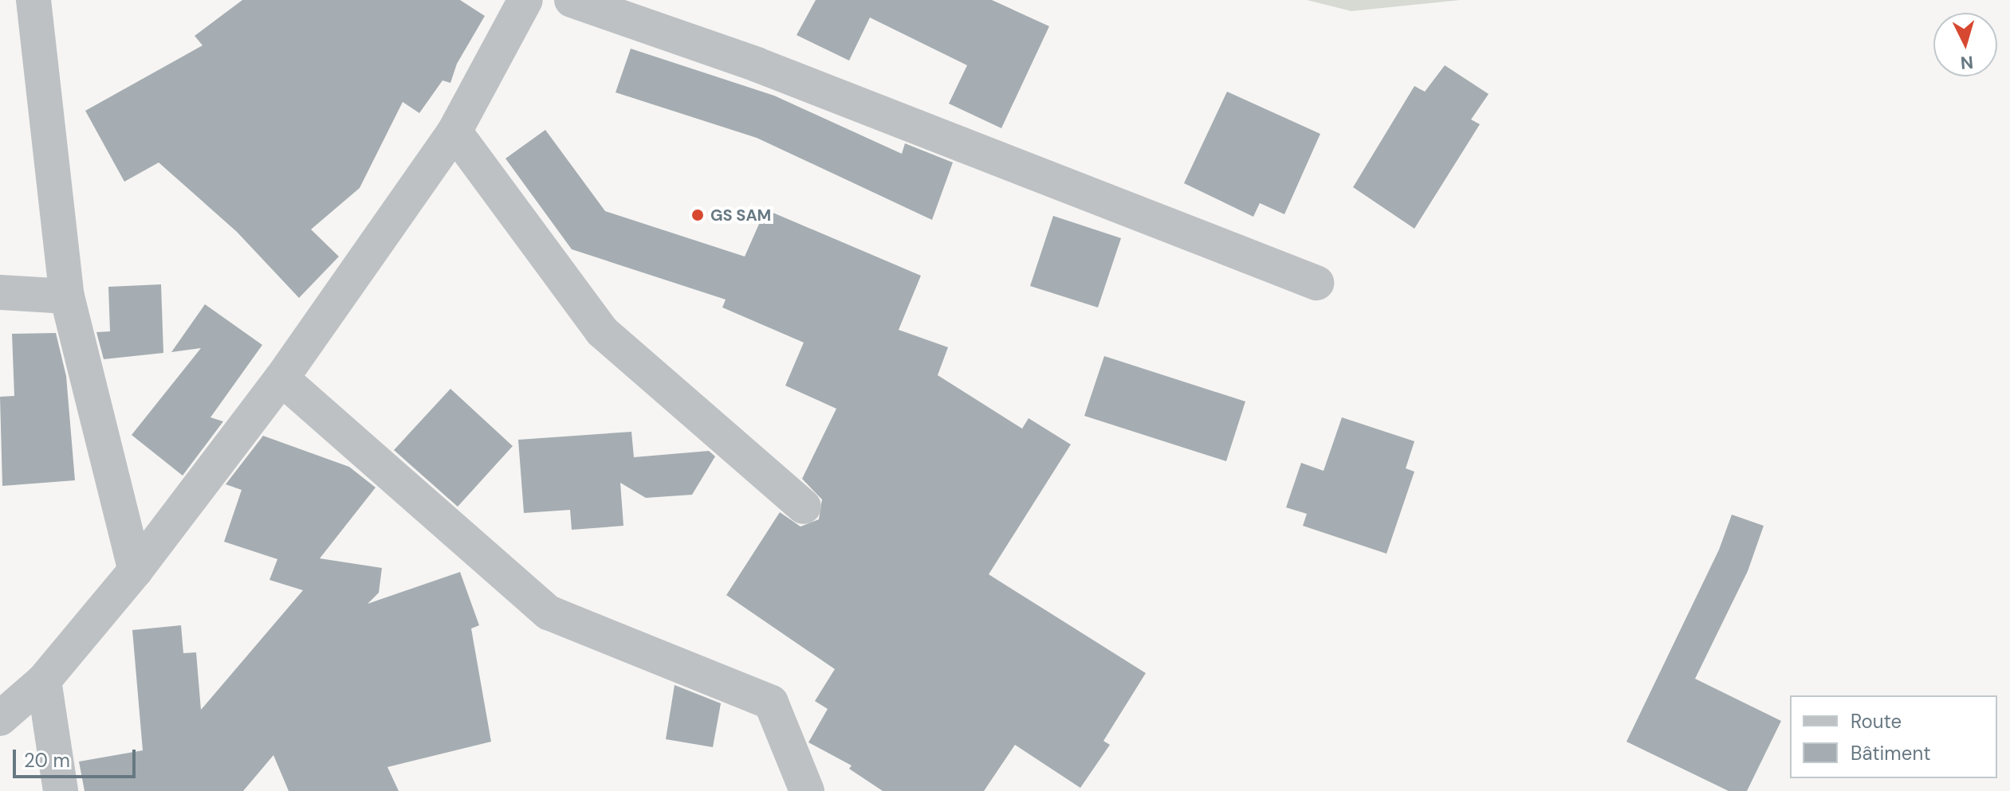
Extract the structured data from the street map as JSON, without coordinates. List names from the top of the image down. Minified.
{"places":["GS SAM"],"legend":["Route","Bâtiment"],"scale_bar":"20 m","north":"bottom"}
